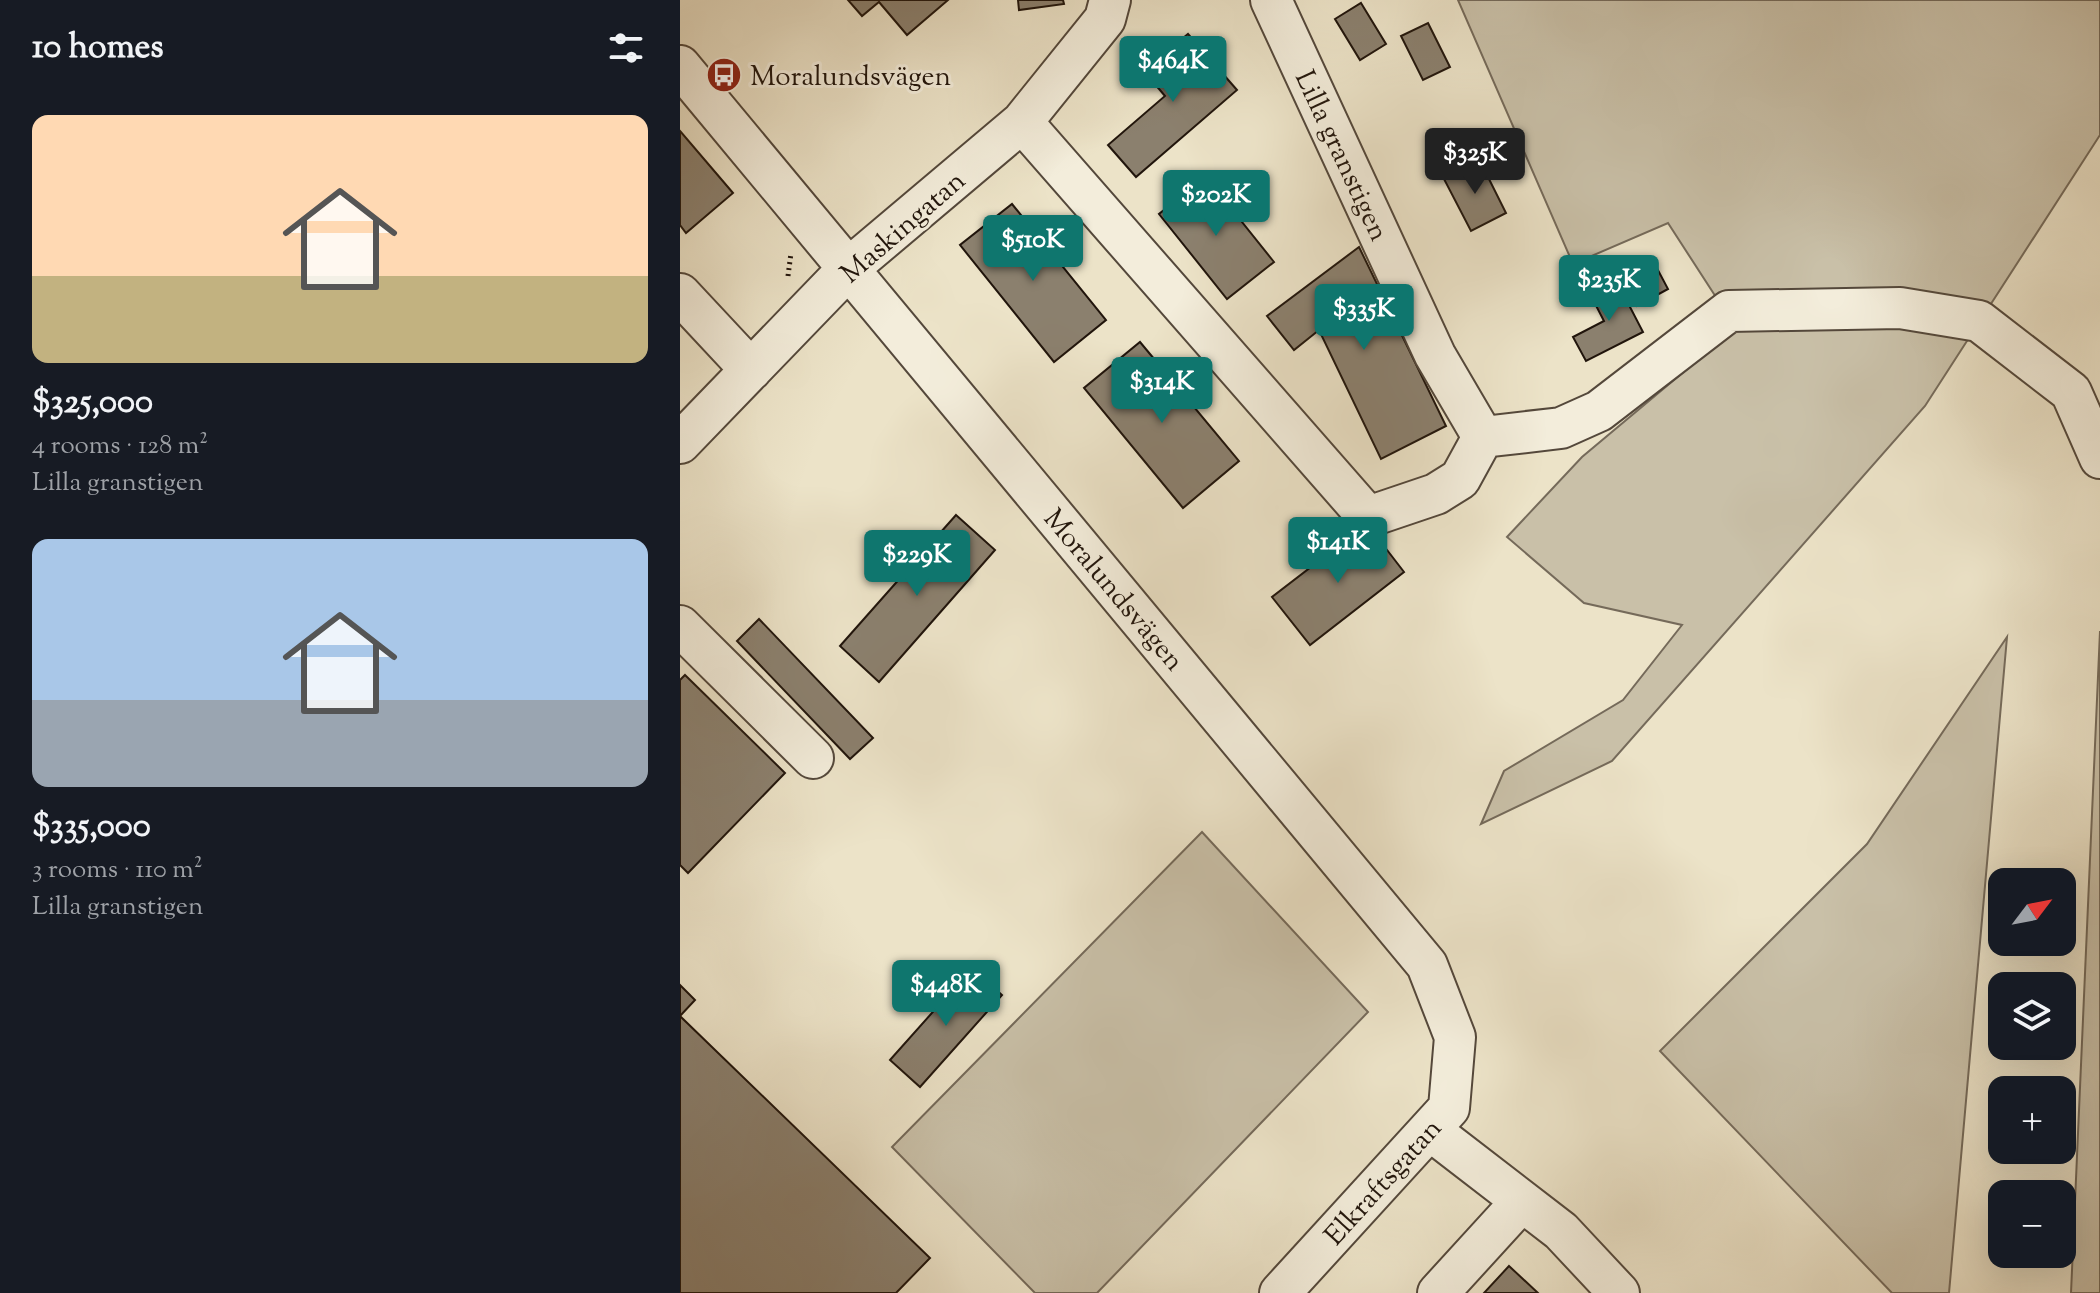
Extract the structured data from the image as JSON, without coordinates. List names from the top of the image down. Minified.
{"streets":{"street":["Lilla granstigen","Maskingatan","Moralundsvägen","Elkraftsgatan"]},"crossings":[["Maskingatan","Moralundsvägen"],["Moralundsvägen","Elkraftsgatan"]],"places":{"bus stop":["Moralundsvägen"]},"north":"top right","page":{"heading":"10 homes","price":["$464K","$325K","$202K","$510K","$235K","$335K","$314K","$141K","$229K","$448K"],"list":[{"name":"$325,000","note":"4 rooms · 128 m² · Lilla granstigen"},{"name":"$335,000","note":"3 rooms · 110 m² · Lilla granstigen"}],"map_buttons":["+","−"]}}
